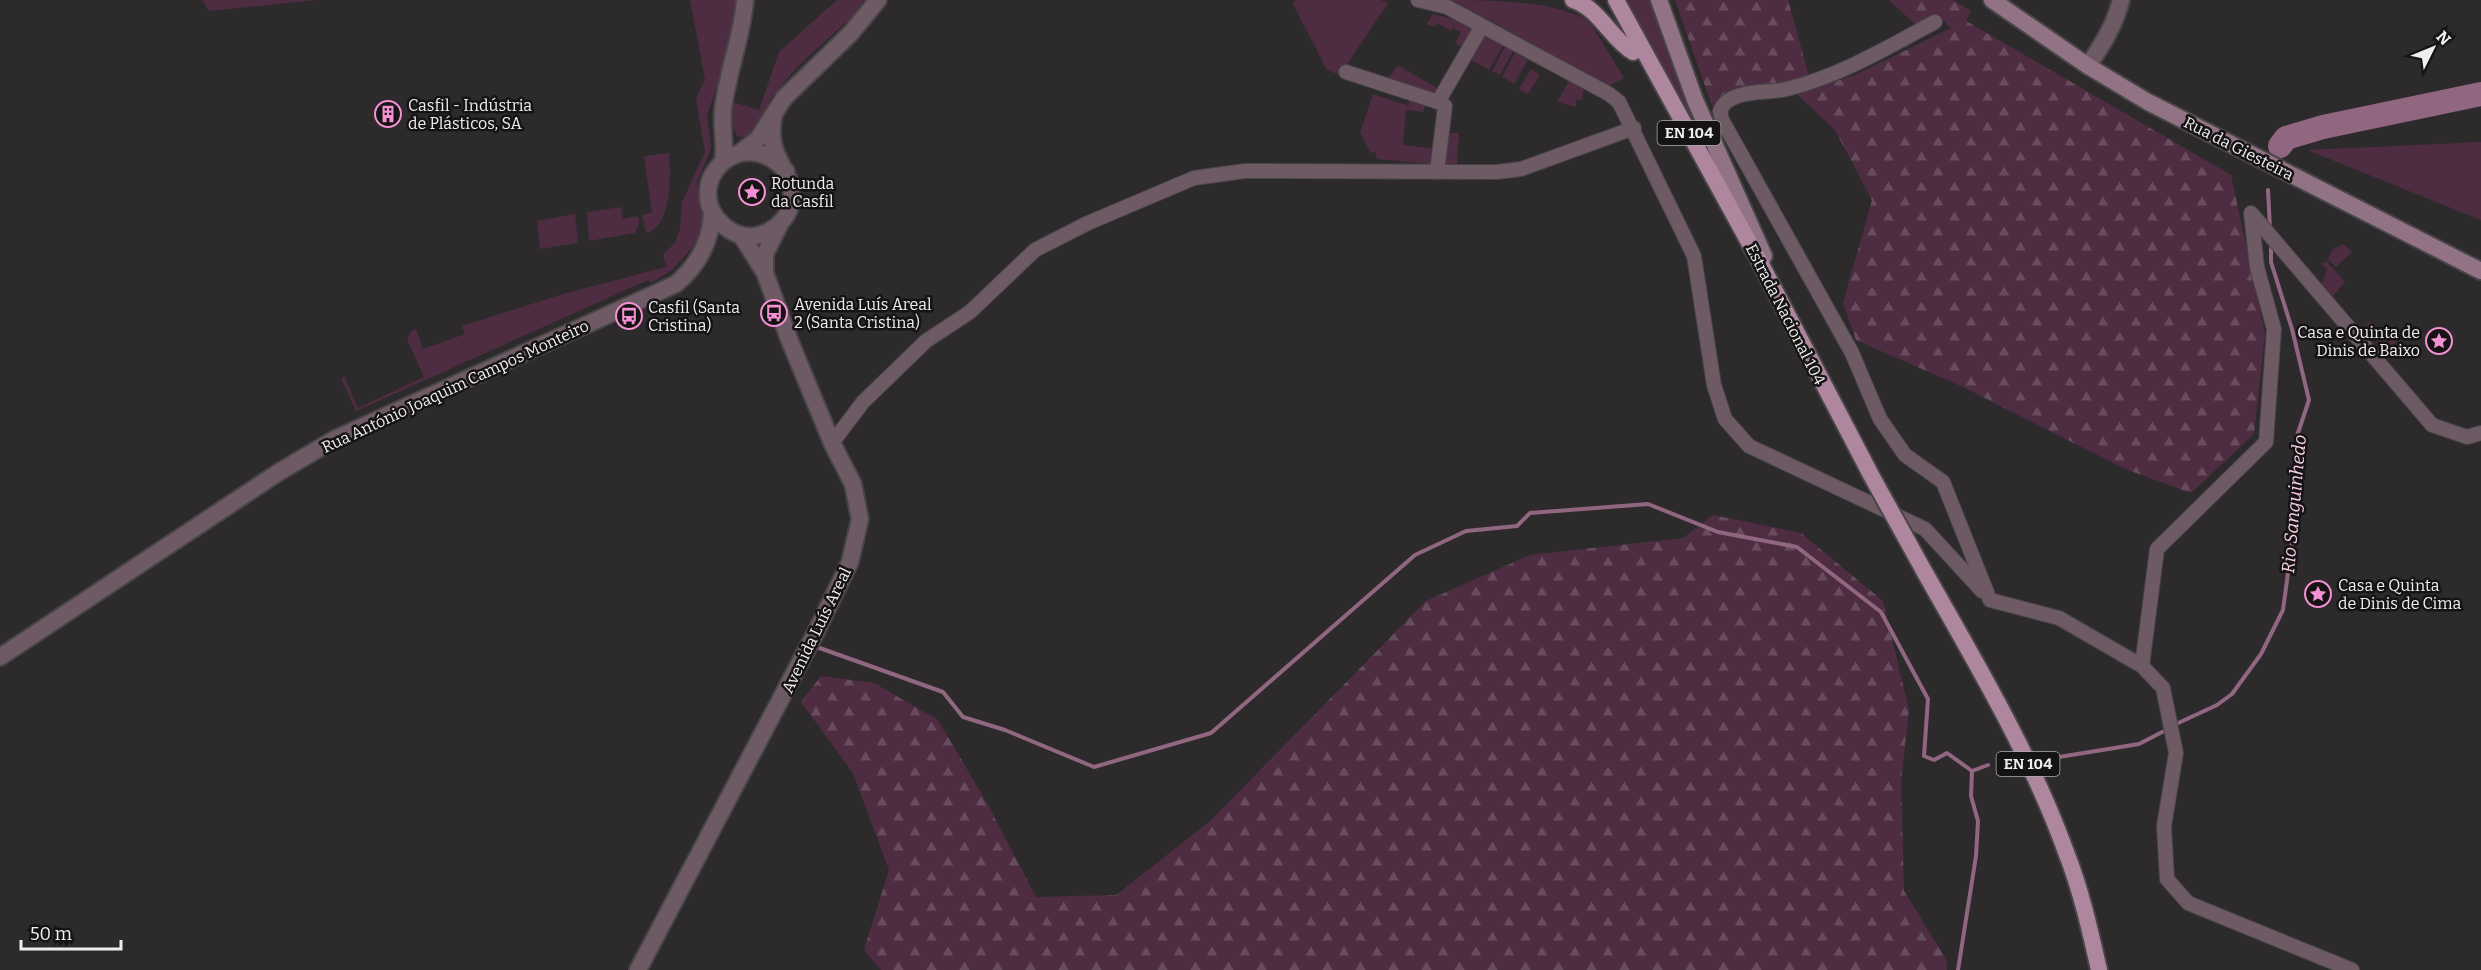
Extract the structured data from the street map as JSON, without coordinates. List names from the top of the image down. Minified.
{"streets":{"main road":["EN 104","Rua da Giesteira","Estrada Nacional 104"],"street":["Rua António Joaquim Campos Monteiro","Avenida Luís Areal"]},"crossings":[["EN 104","Estrada Nacional 104"],["Rua António Joaquim Campos Monteiro","Avenida Luís Areal"]],"water":["Rio Sanguinhedo"],"places":{"building":["Casfil - Indústria de Plásticos, SA"],"place":["Rotunda da Casfil","Casa e Quinta de Dinis de Baixo","Casa e Quinta de Dinis de Cima"],"bus stop":["Avenida Luís Areal 2 (Santa Cristina)","Casfil (Santa Cristina)"]},"scale_bar":"50 m","north":"top right"}
